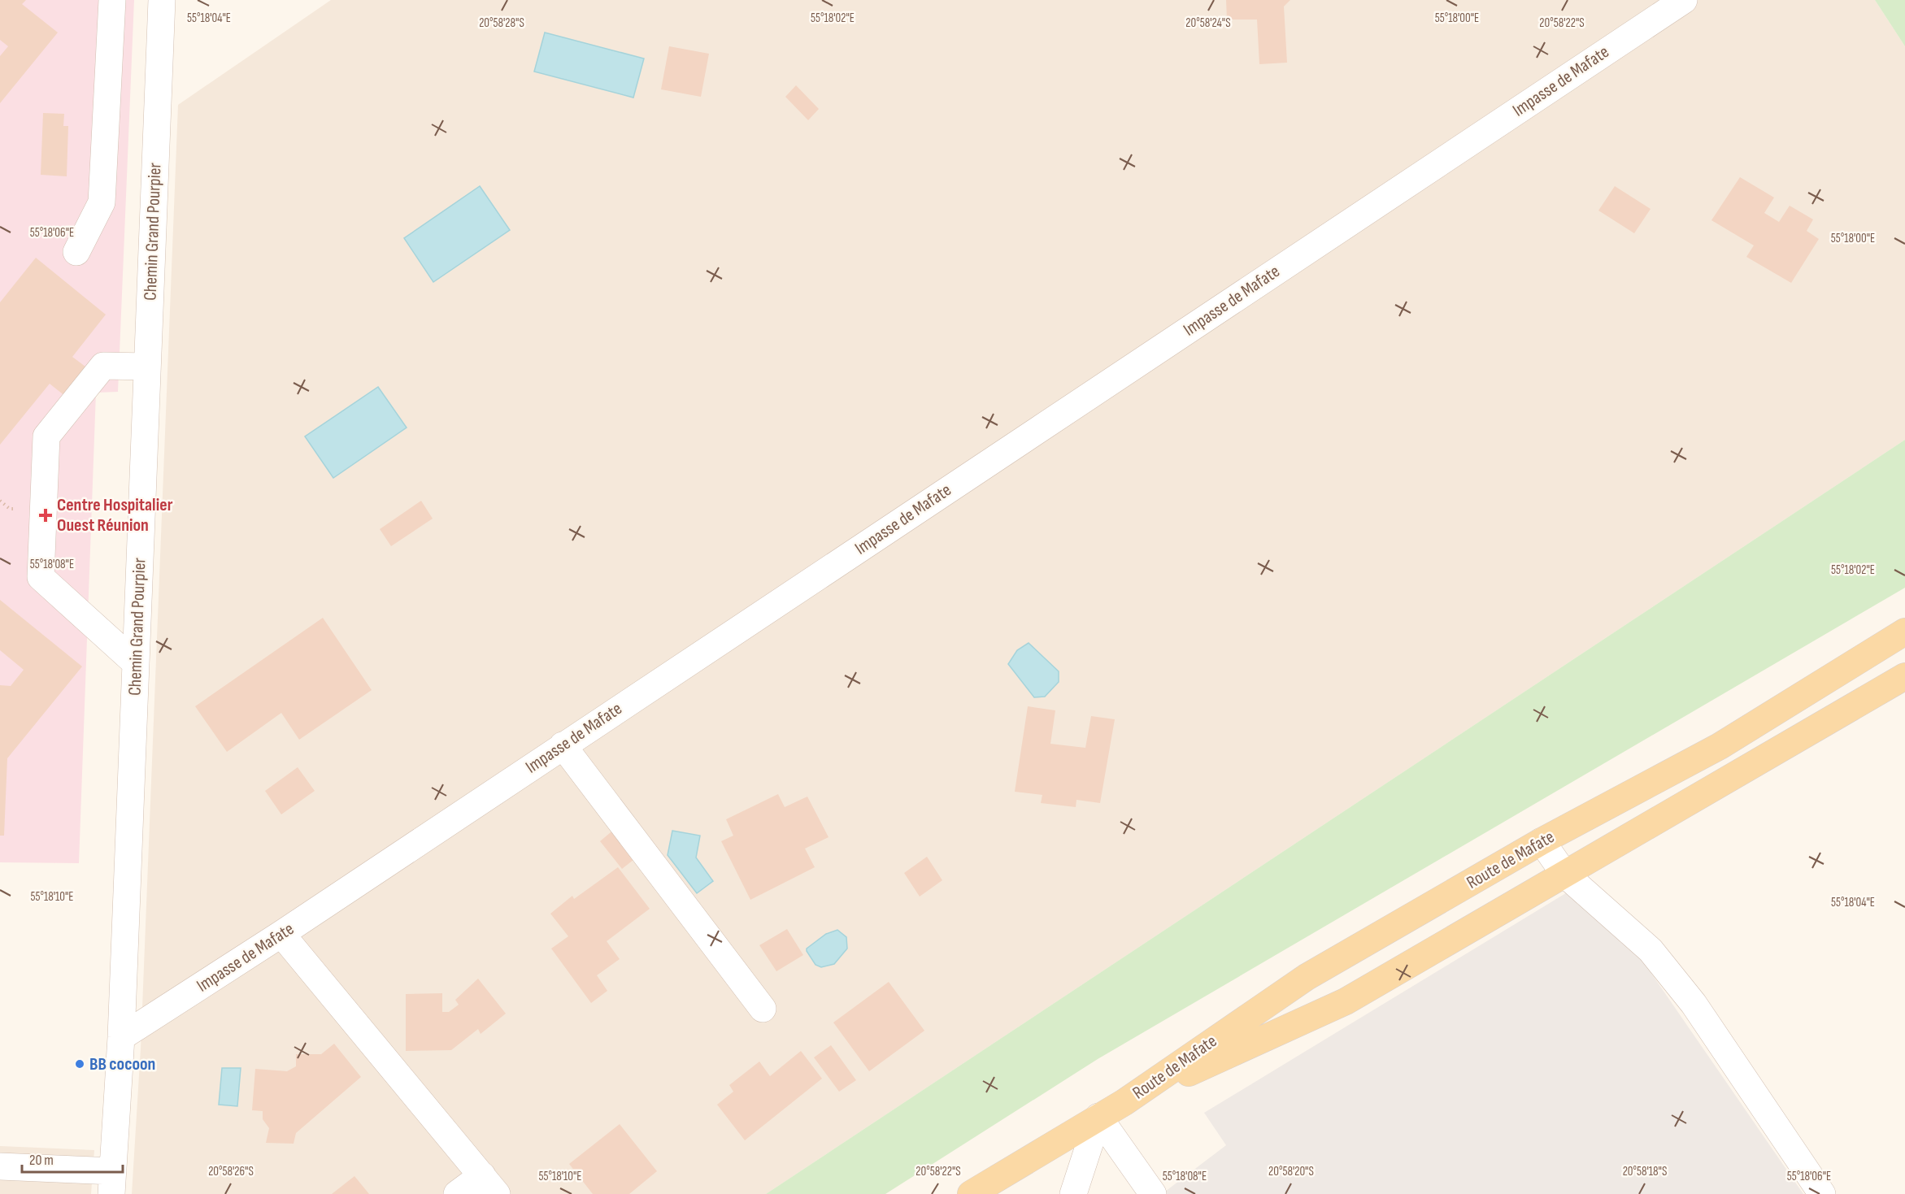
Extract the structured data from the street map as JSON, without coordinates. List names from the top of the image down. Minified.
{"streets":{"main road":["Route de Mafate"],"street":["Impasse de Mafate","Chemin Grand Pourpier"]},"crossings":[["Impasse de Mafate","Chemin Grand Pourpier"]],"places":{"health":["Centre Hospitalier Ouest Réunion"],"other":["BB cocoon"]},"scale_bar":"20 m","coordinates":["55°18'04\"E","55°18'02\"E","55°18'00\"E","20°58'28\"S","20°58'24\"S","20°58'22\"S","55°18'06\"E","55°18'08\"E","55°18'10\"E","20°58'26\"S","20°58'20\"S","20°58'18\"S"]}
